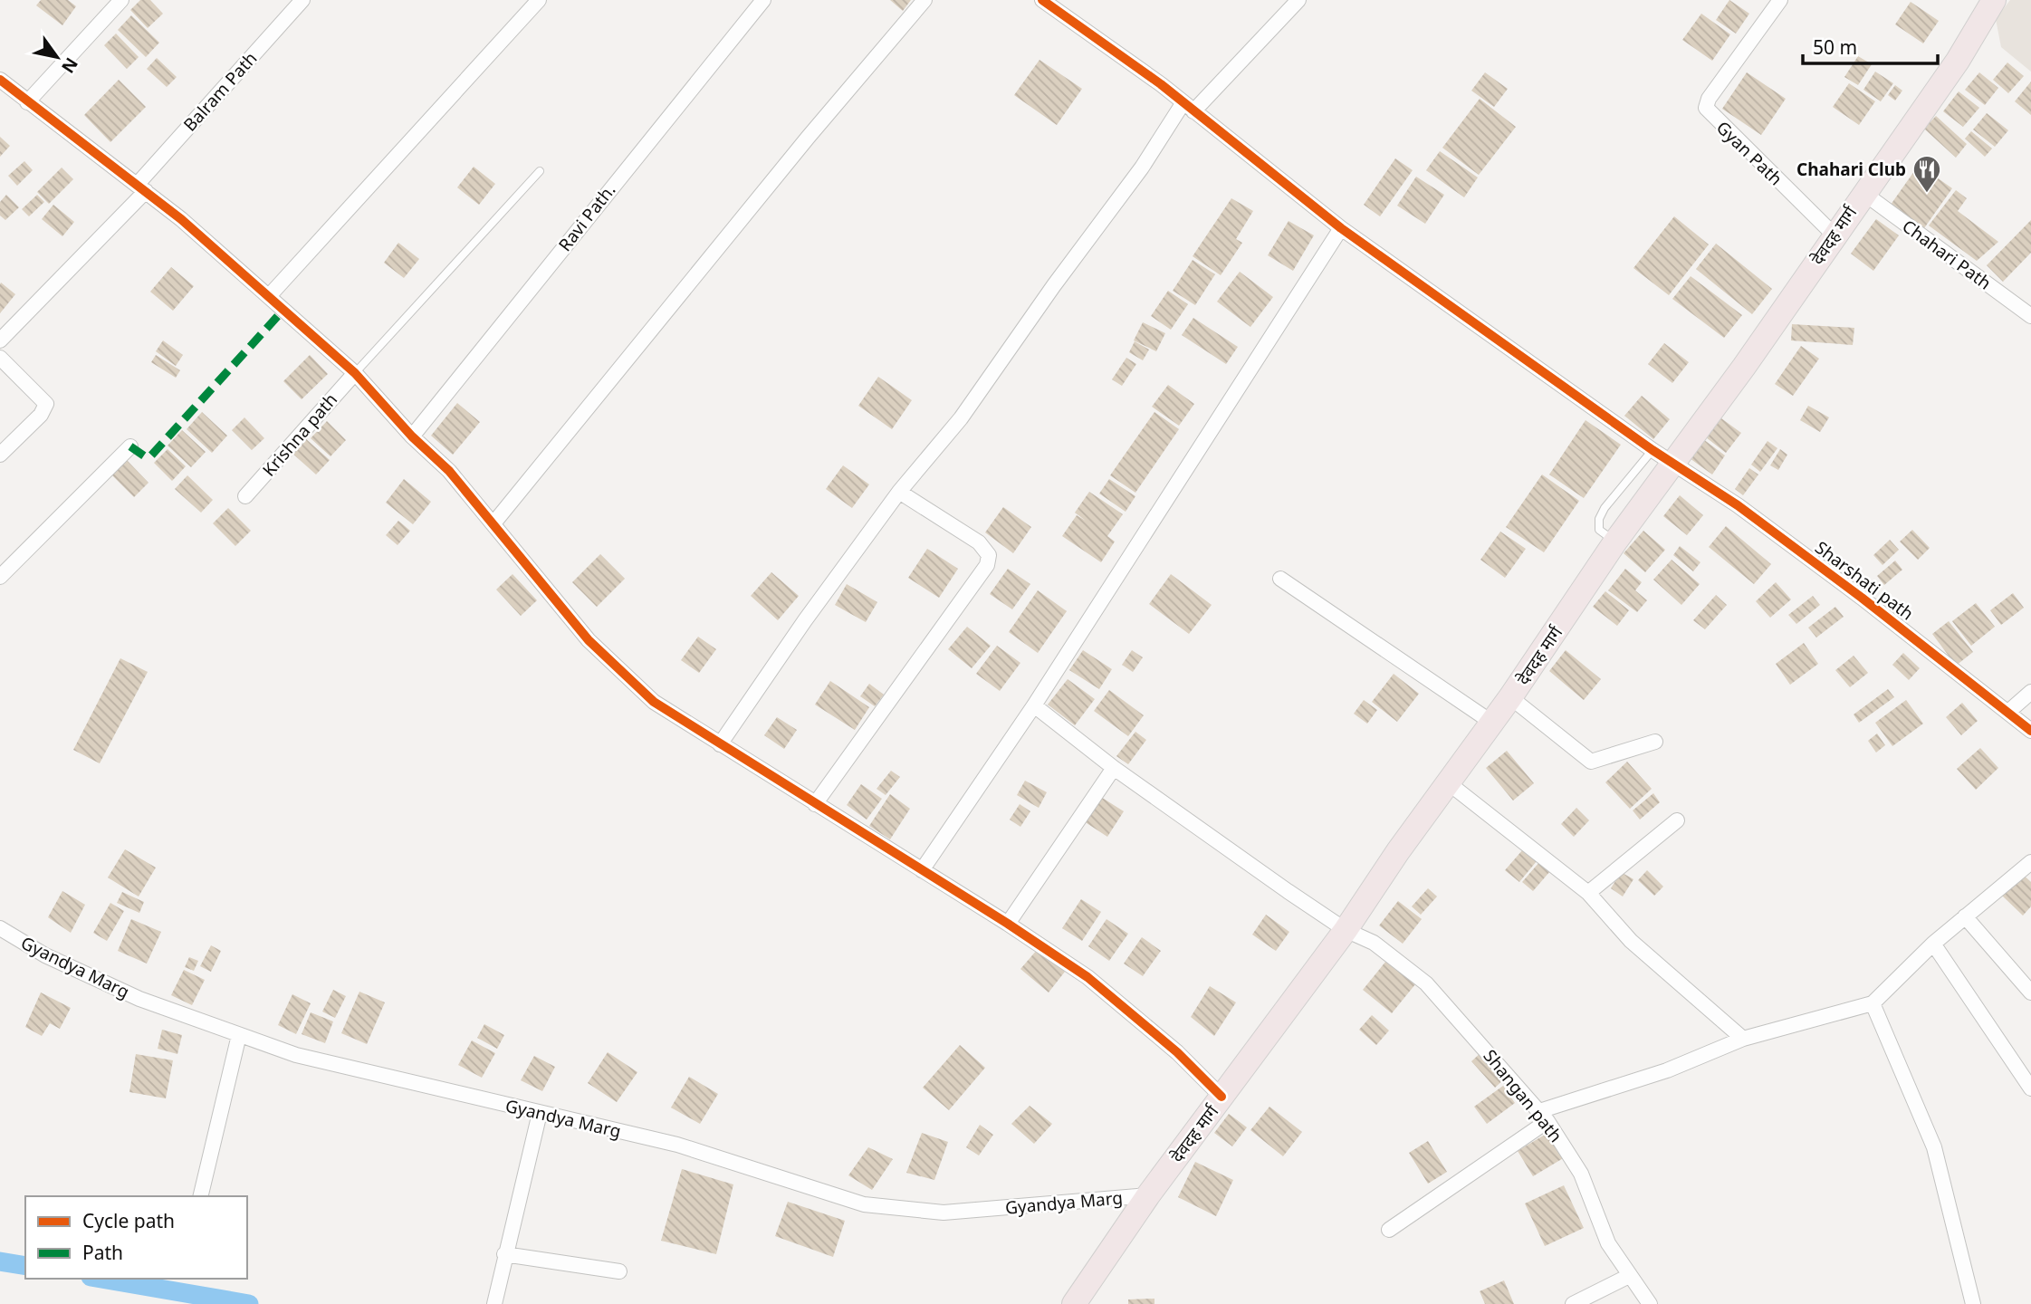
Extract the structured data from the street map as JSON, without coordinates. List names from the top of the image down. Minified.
{"streets":{"main road":["देवदह मार्ग"],"street":["Balram Path","Gyan Path","Ravi Path.","Chahari Path","Krishna path","Sharshati path","Gyandya Marg","Shangan path"]},"crossings":[["Gyan Path","देवदह मार्ग"],["देवदह मार्ग","Chahari Path"],["देवदह मार्ग","Sharshati path"],["देवदह मार्ग","Gyandya Marg"],["देवदह मार्ग","Shangan path"]],"places":{"restaurant":["Chahari Club"]},"legend":["Cycle path","Path"],"scale_bar":"50 m","north":"bottom right"}
